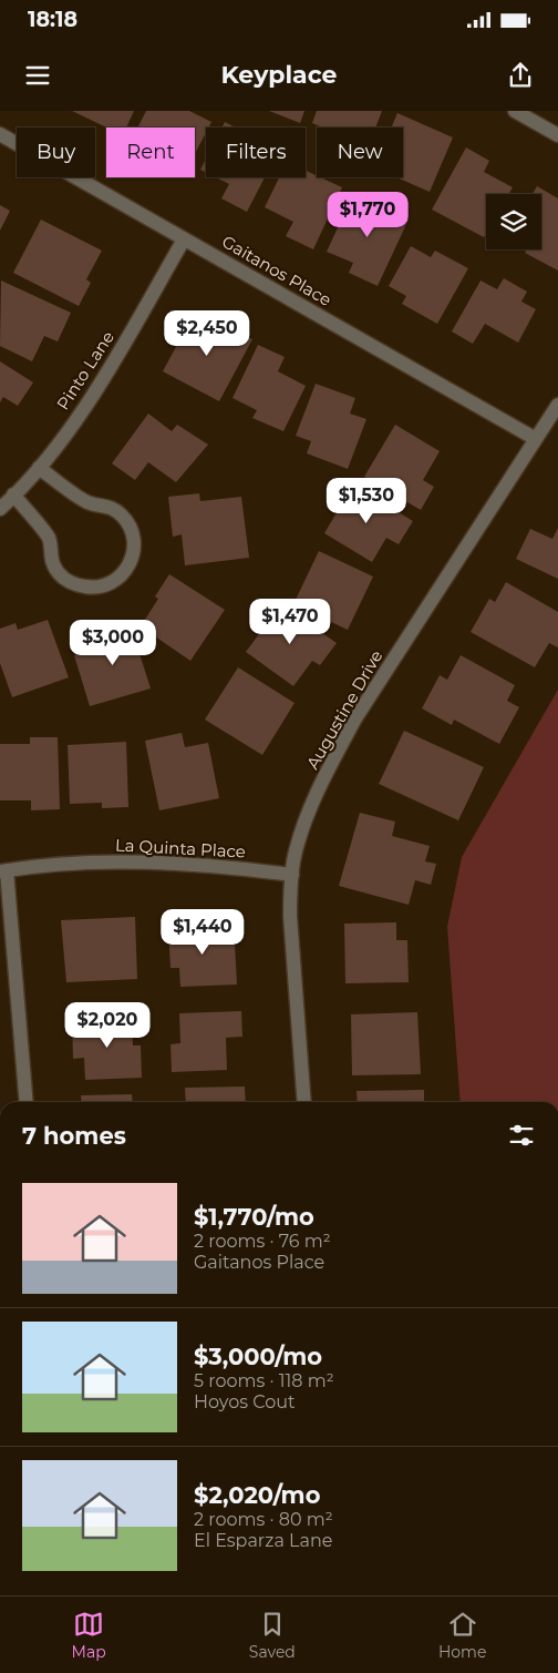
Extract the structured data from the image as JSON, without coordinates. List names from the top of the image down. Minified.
{"streets":{"street":["Gaitanos Place","Pinto Lane","Augustine Drive","La Quinta Place"]},"crossings":[["Gaitanos Place","Pinto Lane"],["Gaitanos Place","Augustine Drive"],["Augustine Drive","La Quinta Place"]],"page":{"status":"18:18","header":"Keyplace","chip":["Buy","Rent","Filters","New"],"price":["$1,770","$2,450","$1,530","$1,470","$3,000","$1,440","$2,020"],"heading":"7 homes","list":[{"name":"$1,770/mo","note":"2 rooms · 76 m² · Gaitanos Place"},{"name":"$3,000/mo","note":"5 rooms · 118 m² · Hoyos Cout"},{"name":"$2,020/mo","note":"2 rooms · 80 m² · El Esparza Lane"}],"tabs":["Map","Saved","Home"]}}
